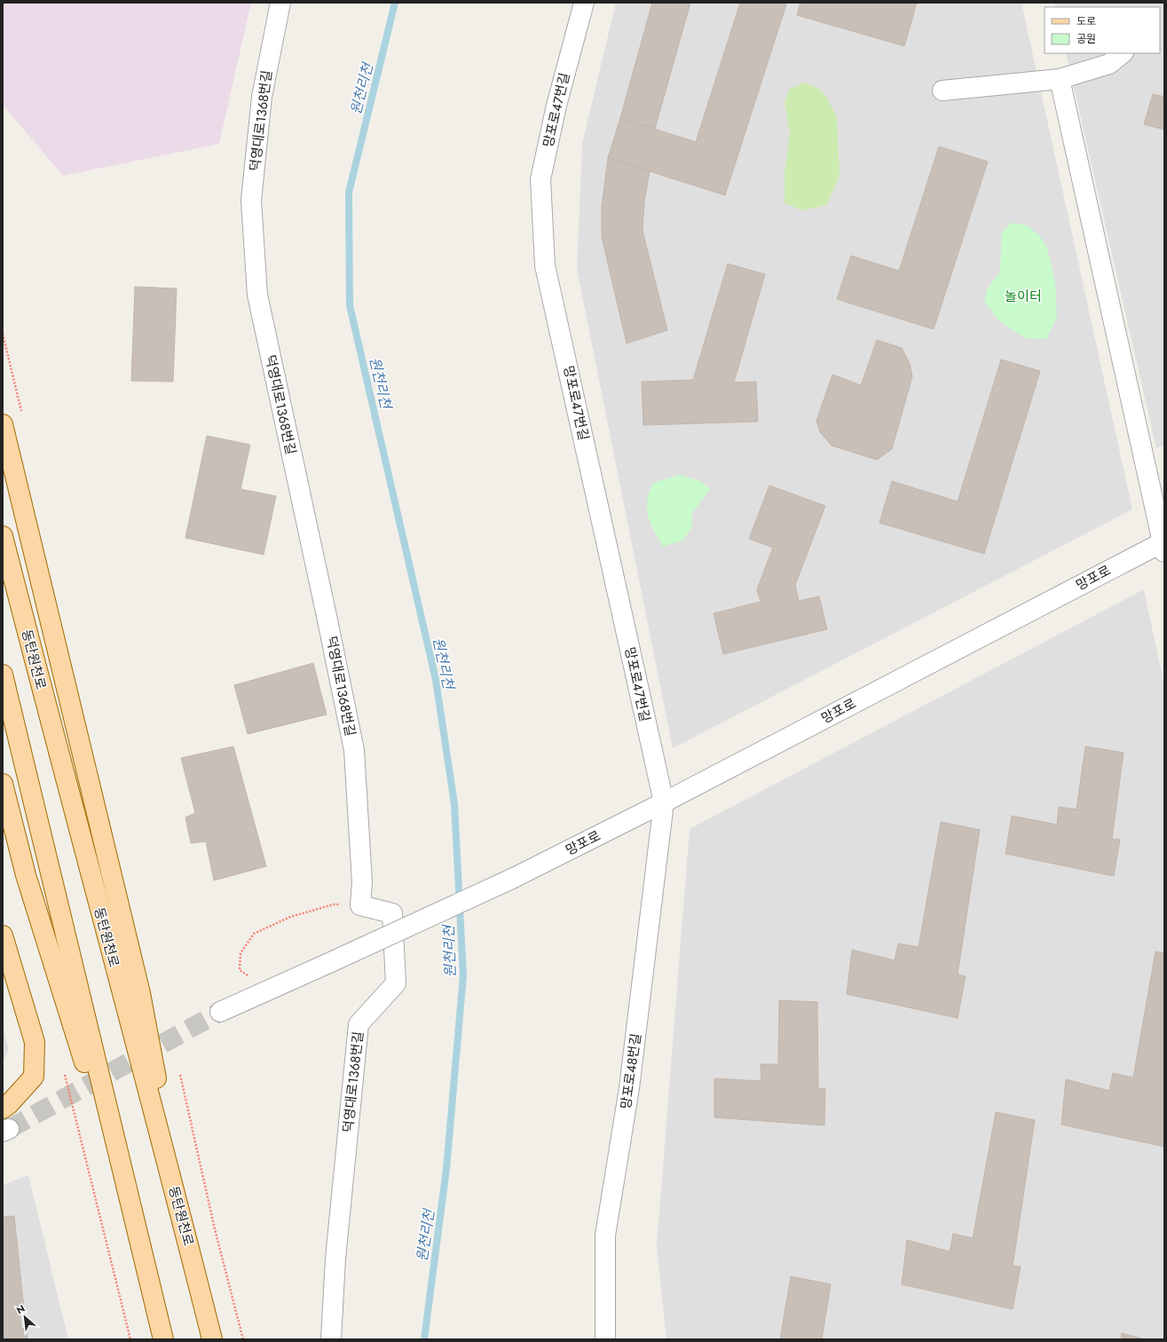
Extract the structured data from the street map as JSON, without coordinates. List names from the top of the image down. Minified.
{"streets":{"main road":["동탄원천로"],"street":["망포로47번길","덕영대로1368번길","망포로","망포로48번길"]},"crossings":[["망포로47번길","망포로"],["망포로47번길","망포로48번길"],["망포로","망포로48번길"]],"water":["원천리천"],"parks":["놀이터"],"legend":["도로","공원"],"north":"top left"}
